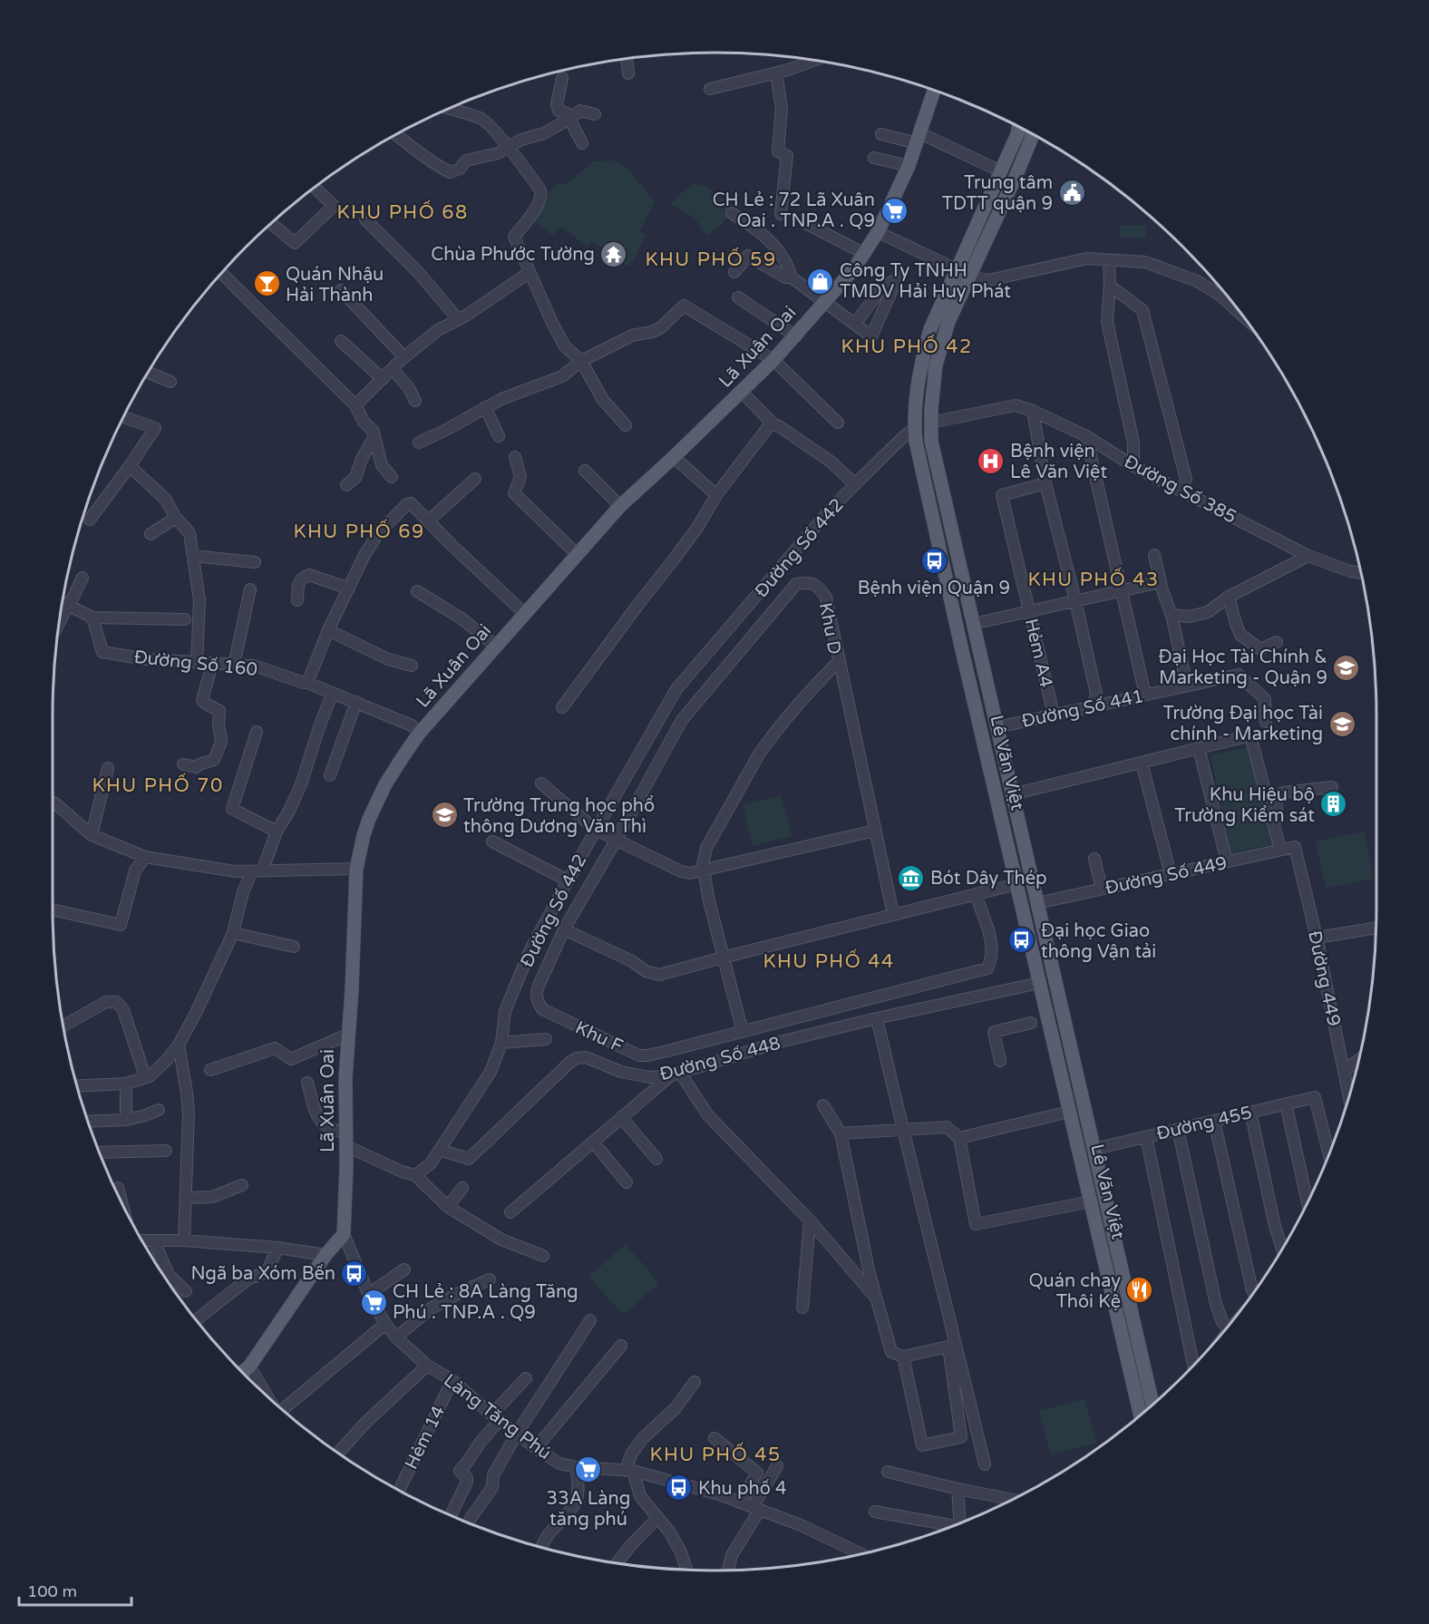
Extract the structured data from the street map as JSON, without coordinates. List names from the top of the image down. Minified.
{"streets":{"main road":["Lã Xuân Oai","Lê Văn Việt"],"street":["Đường Số 385","Đường Số 442","Khu D","Hẻm A4","Đường Số 160","Đường Số 441","Đường Số 449","Đường 449","Khu F","Đường Số 448","Đường 455","Làng Tăng Phú","Hẻm 14"]},"crossings":[["Lã Xuân Oai","Đường Số 160"],["Lã Xuân Oai","Làng Tăng Phú"],["Đường Số 385","Lê Văn Việt"],["Đường Số 442","Lê Văn Việt"],["Đường Số 442","Đường Số 448"],["Khu D","Khu F"],["Hẻm A4","Đường Số 441"],["Đường Số 441","Lê Văn Việt"],["Lê Văn Việt","Đường Số 449"],["Lê Văn Việt","Đường Số 448"],["Lê Văn Việt","Đường 455"],["Đường Số 449","Đường 449"],["Làng Tăng Phú","Hẻm 14"]],"districts":["KHU PHỐ 68","KHU PHỐ 59","KHU PHỐ 42","KHU PHỐ 69","KHU PHỐ 43","KHU PHỐ 70","KHU PHỐ 44","KHU PHỐ 45"],"places":{"public building":["Trung tâm TDTT quận 9"],"supermarket":["CH Lẻ : 72 Lã Xuân Oai . TNP.A . Q9","CH Lẻ : 8A Làng Tăng Phú . TNP.A . Q9","33A Làng tăng phú"],"temple":["Chùa Phước Tường"],"shop":["Công Ty TNHH TMDV Hải Huy Phát"],"bar":["Quán Nhậu Hải Thành"],"hospital":["Bệnh viện Lê Văn Việt"],"bus stop":["Bệnh viện Quận 9","Đại học Giao thông Vận tải","Ngã ba Xóm Bến","Khu phố 4"],"school or university":["Đại Học Tài Chính & Marketing - Quận 9","Trường Đại học Tài chính - Marketing","Trường Trung học phổ thông Dương Văn Thì"],"building":["Khu Hiệu bộ Trường Kiểm sát"],"museum":["Bót Dây Thép"],"restaurant":["Quán chay Thôi Kệ"]},"scale_bar":"100 m"}
